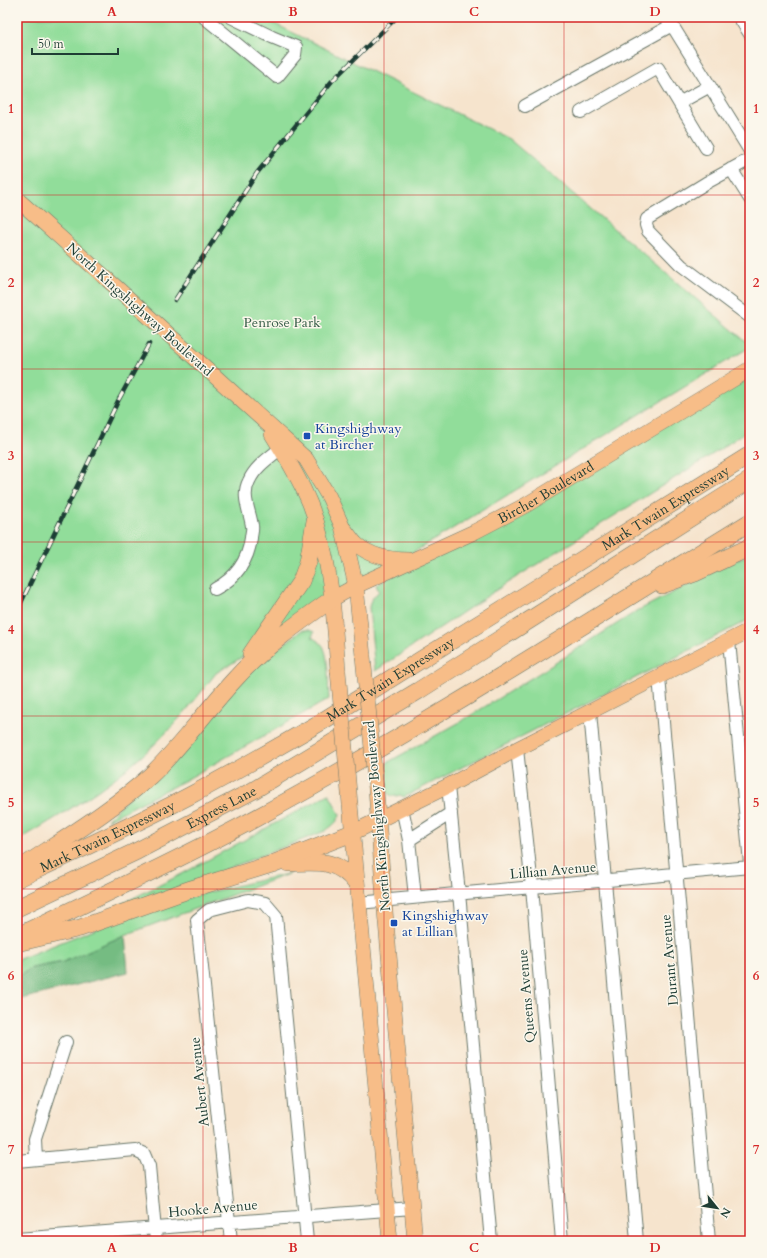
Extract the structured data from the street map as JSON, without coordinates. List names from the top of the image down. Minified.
{"streets":{"highway":["Mark Twain Expressway","Express Lane"],"main road":["North Kingshighway Boulevard","Bircher Boulevard"],"street":["Lillian Avenue","Durant Avenue","Queens Avenue","Aubert Avenue","Hooke Avenue"]},"crossings":[["North Kingshighway Boulevard","Bircher Boulevard"],["North Kingshighway Boulevard","Lillian Avenue"],["North Kingshighway Boulevard","Hooke Avenue"],["Lillian Avenue","Durant Avenue"],["Lillian Avenue","Queens Avenue"],["Aubert Avenue","Hooke Avenue"]],"parks":["Penrose Park"],"places":{"transit":["Kingshighway at Bircher","Kingshighway at Lillian"]},"scale_bar":"50 m","north":"bottom right","grid":{"columns":["A","B","C","D"],"rows":["1","2","3","4","5","6","7"]}}
